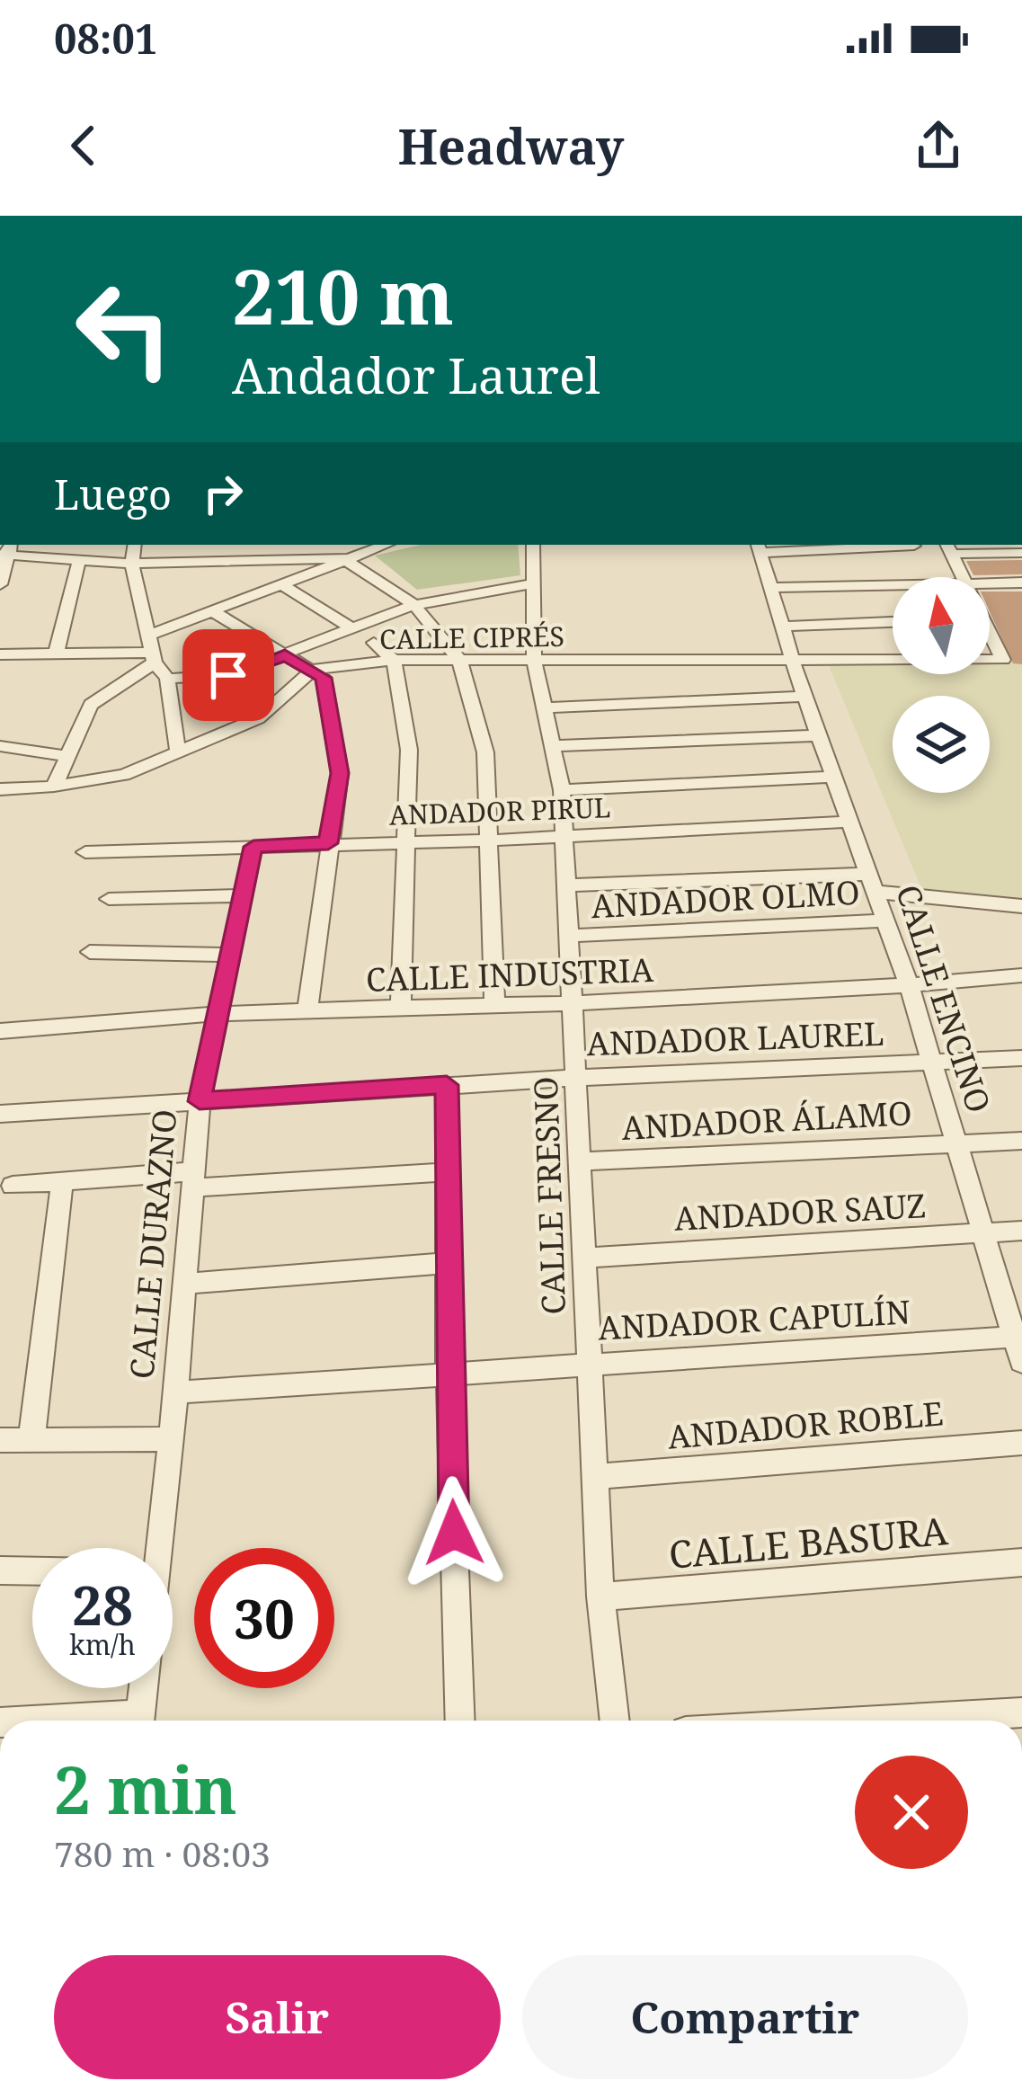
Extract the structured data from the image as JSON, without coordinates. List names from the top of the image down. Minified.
{"streets":{"street":["CALLE CIPRÉS","ANDADOR PIRUL","ANDADOR OLMO","CALLE INDUSTRIA","CALLE ENCINO","ANDADOR LAUREL","ANDADOR ÁLAMO","CALLE FRESNO","ANDADOR SAUZ","CALLE DURAZNO","ANDADOR CAPULÍN","ANDADOR ROBLE","CALLE BASURA"]},"crossings":[["CALLE CIPRÉS","CALLE ENCINO"],["CALLE CIPRÉS","CALLE FRESNO"],["ANDADOR PIRUL","CALLE ENCINO"],["ANDADOR PIRUL","CALLE FRESNO"],["ANDADOR PIRUL","CALLE DURAZNO"],["ANDADOR OLMO","CALLE ENCINO"],["ANDADOR OLMO","CALLE FRESNO"],["CALLE INDUSTRIA","CALLE ENCINO"],["CALLE INDUSTRIA","CALLE FRESNO"],["CALLE INDUSTRIA","CALLE DURAZNO"],["CALLE ENCINO","ANDADOR LAUREL"],["CALLE ENCINO","ANDADOR ÁLAMO"],["CALLE ENCINO","ANDADOR SAUZ"],["CALLE ENCINO","ANDADOR CAPULÍN"],["ANDADOR LAUREL","CALLE FRESNO"],["ANDADOR LAUREL","CALLE DURAZNO"],["ANDADOR ÁLAMO","CALLE FRESNO"],["CALLE FRESNO","ANDADOR SAUZ"],["CALLE FRESNO","ANDADOR CAPULÍN"],["CALLE FRESNO","ANDADOR ROBLE"],["CALLE FRESNO","CALLE BASURA"],["CALLE DURAZNO","ANDADOR CAPULÍN"]],"north":"top","page":{"status":"08:01","header":"Headway","turn":["210 m","Andador Laurel"],"then":"Luego","speed":"28 km/h","limit":"30","heading":["2 min","780 m · 08:03"],"buttons":["Salir","Compartir"]}}
